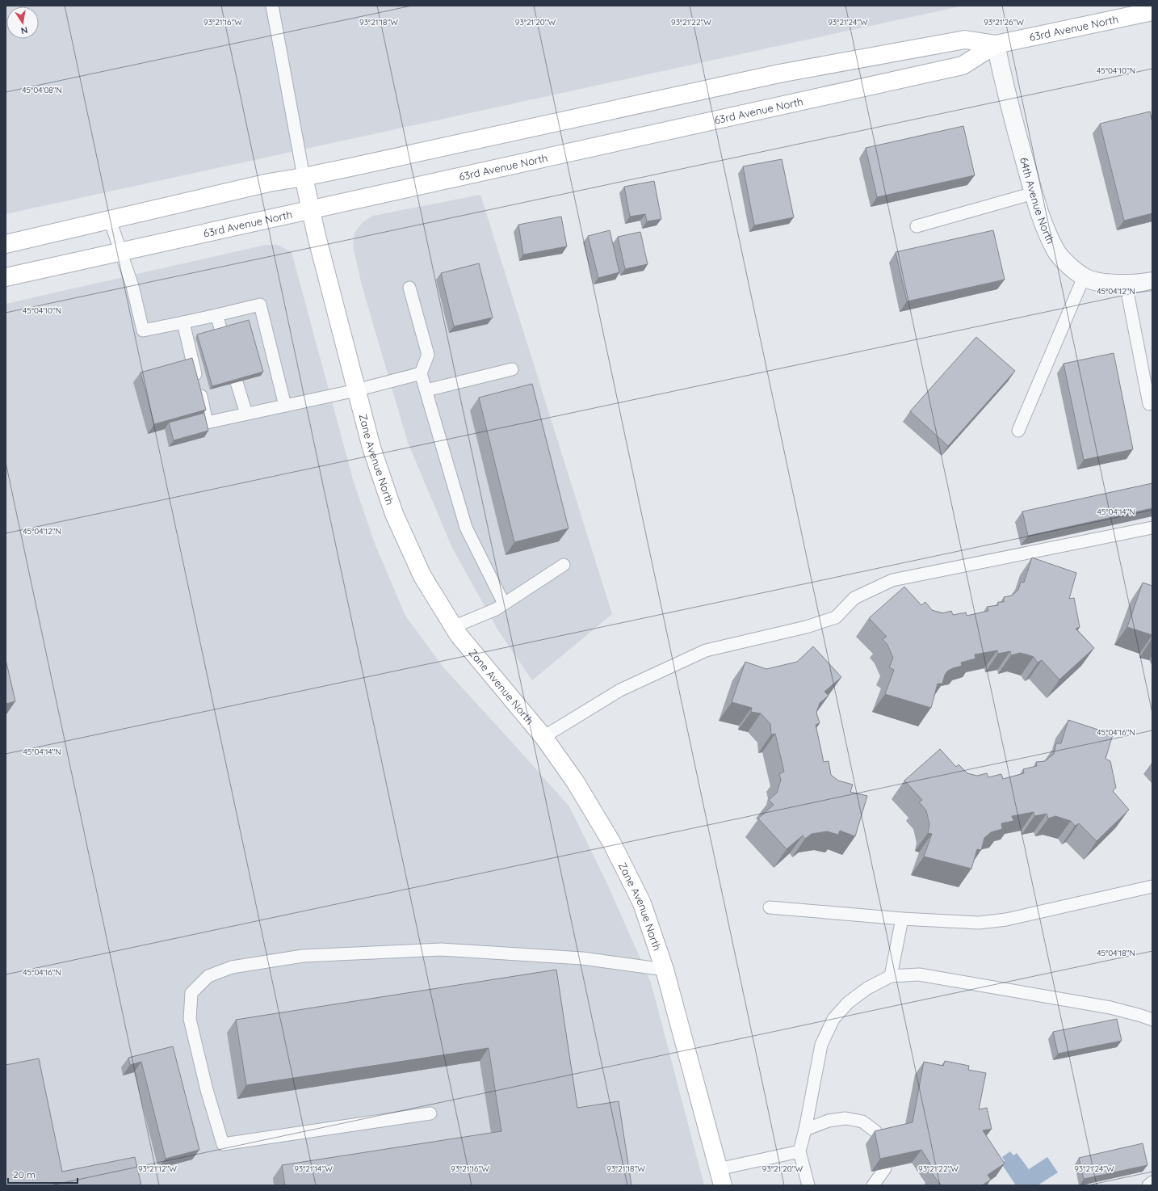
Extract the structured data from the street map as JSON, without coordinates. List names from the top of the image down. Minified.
{"streets":{"street":["63rd Avenue North","64th Avenue North","Zane Avenue North"]},"crossings":[["63rd Avenue North","64th Avenue North"],["63rd Avenue North","Zane Avenue North"]],"scale_bar":"20 m","north":"bottom","coordinates":["93°21'16\"W","93°21'18\"W","93°21'20\"W","93°21'22\"W","93°21'24\"W","93°21'26\"W","45°04'10\"N","45°04'08\"N","45°04'12\"N","45°04'14\"N","45°04'16\"N","45°04'18\"N","93°21'12\"W","93°21'14\"W"]}
